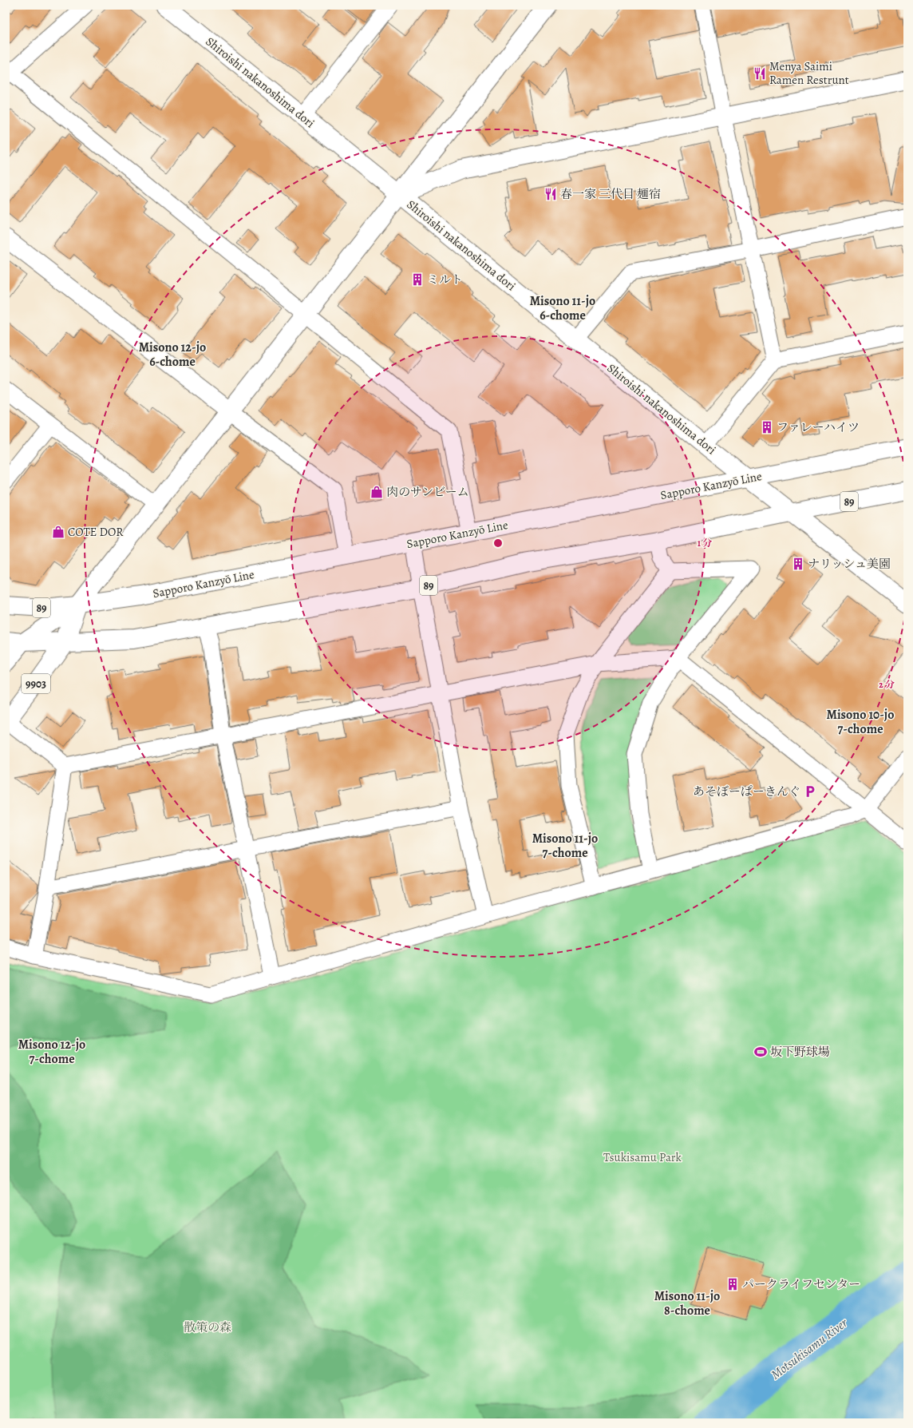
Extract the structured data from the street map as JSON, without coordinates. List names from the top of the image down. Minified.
{"streets":{"street":["Shiroishi nakanoshima dori","Sapporo Kanzyō Line","89","9903"]},"crossings":[["Shiroishi nakanoshima dori","Sapporo Kanzyō Line"],["Shiroishi nakanoshima dori","89"],["Sapporo Kanzyō Line","9903"],["89","9903"]],"districts":["Misono 11-jo 6-chome","Misono 12-jo 6-chome","Misono 10-jo 7-chome","Misono 11-jo 7-chome","Misono 12-jo 7-chome","Misono 11-jo 8-chome"],"water":["Motsukisamu River"],"parks":["Tsukisamu Park","散策の森"],"places":{"restaurant":["Menya Saimi Ramen Restrunt","春一家 三代目 麺宿"],"building":["ミルト","ファレーハイツ","ナリッシュ美園","パークライフセンター"],"shop":["肉のサンビーム","COTE DOR"],"parking":["あそぼーぱーきんぐ"],"sports":["坂下野球場"]},"rings":["1 分","2 分"]}
